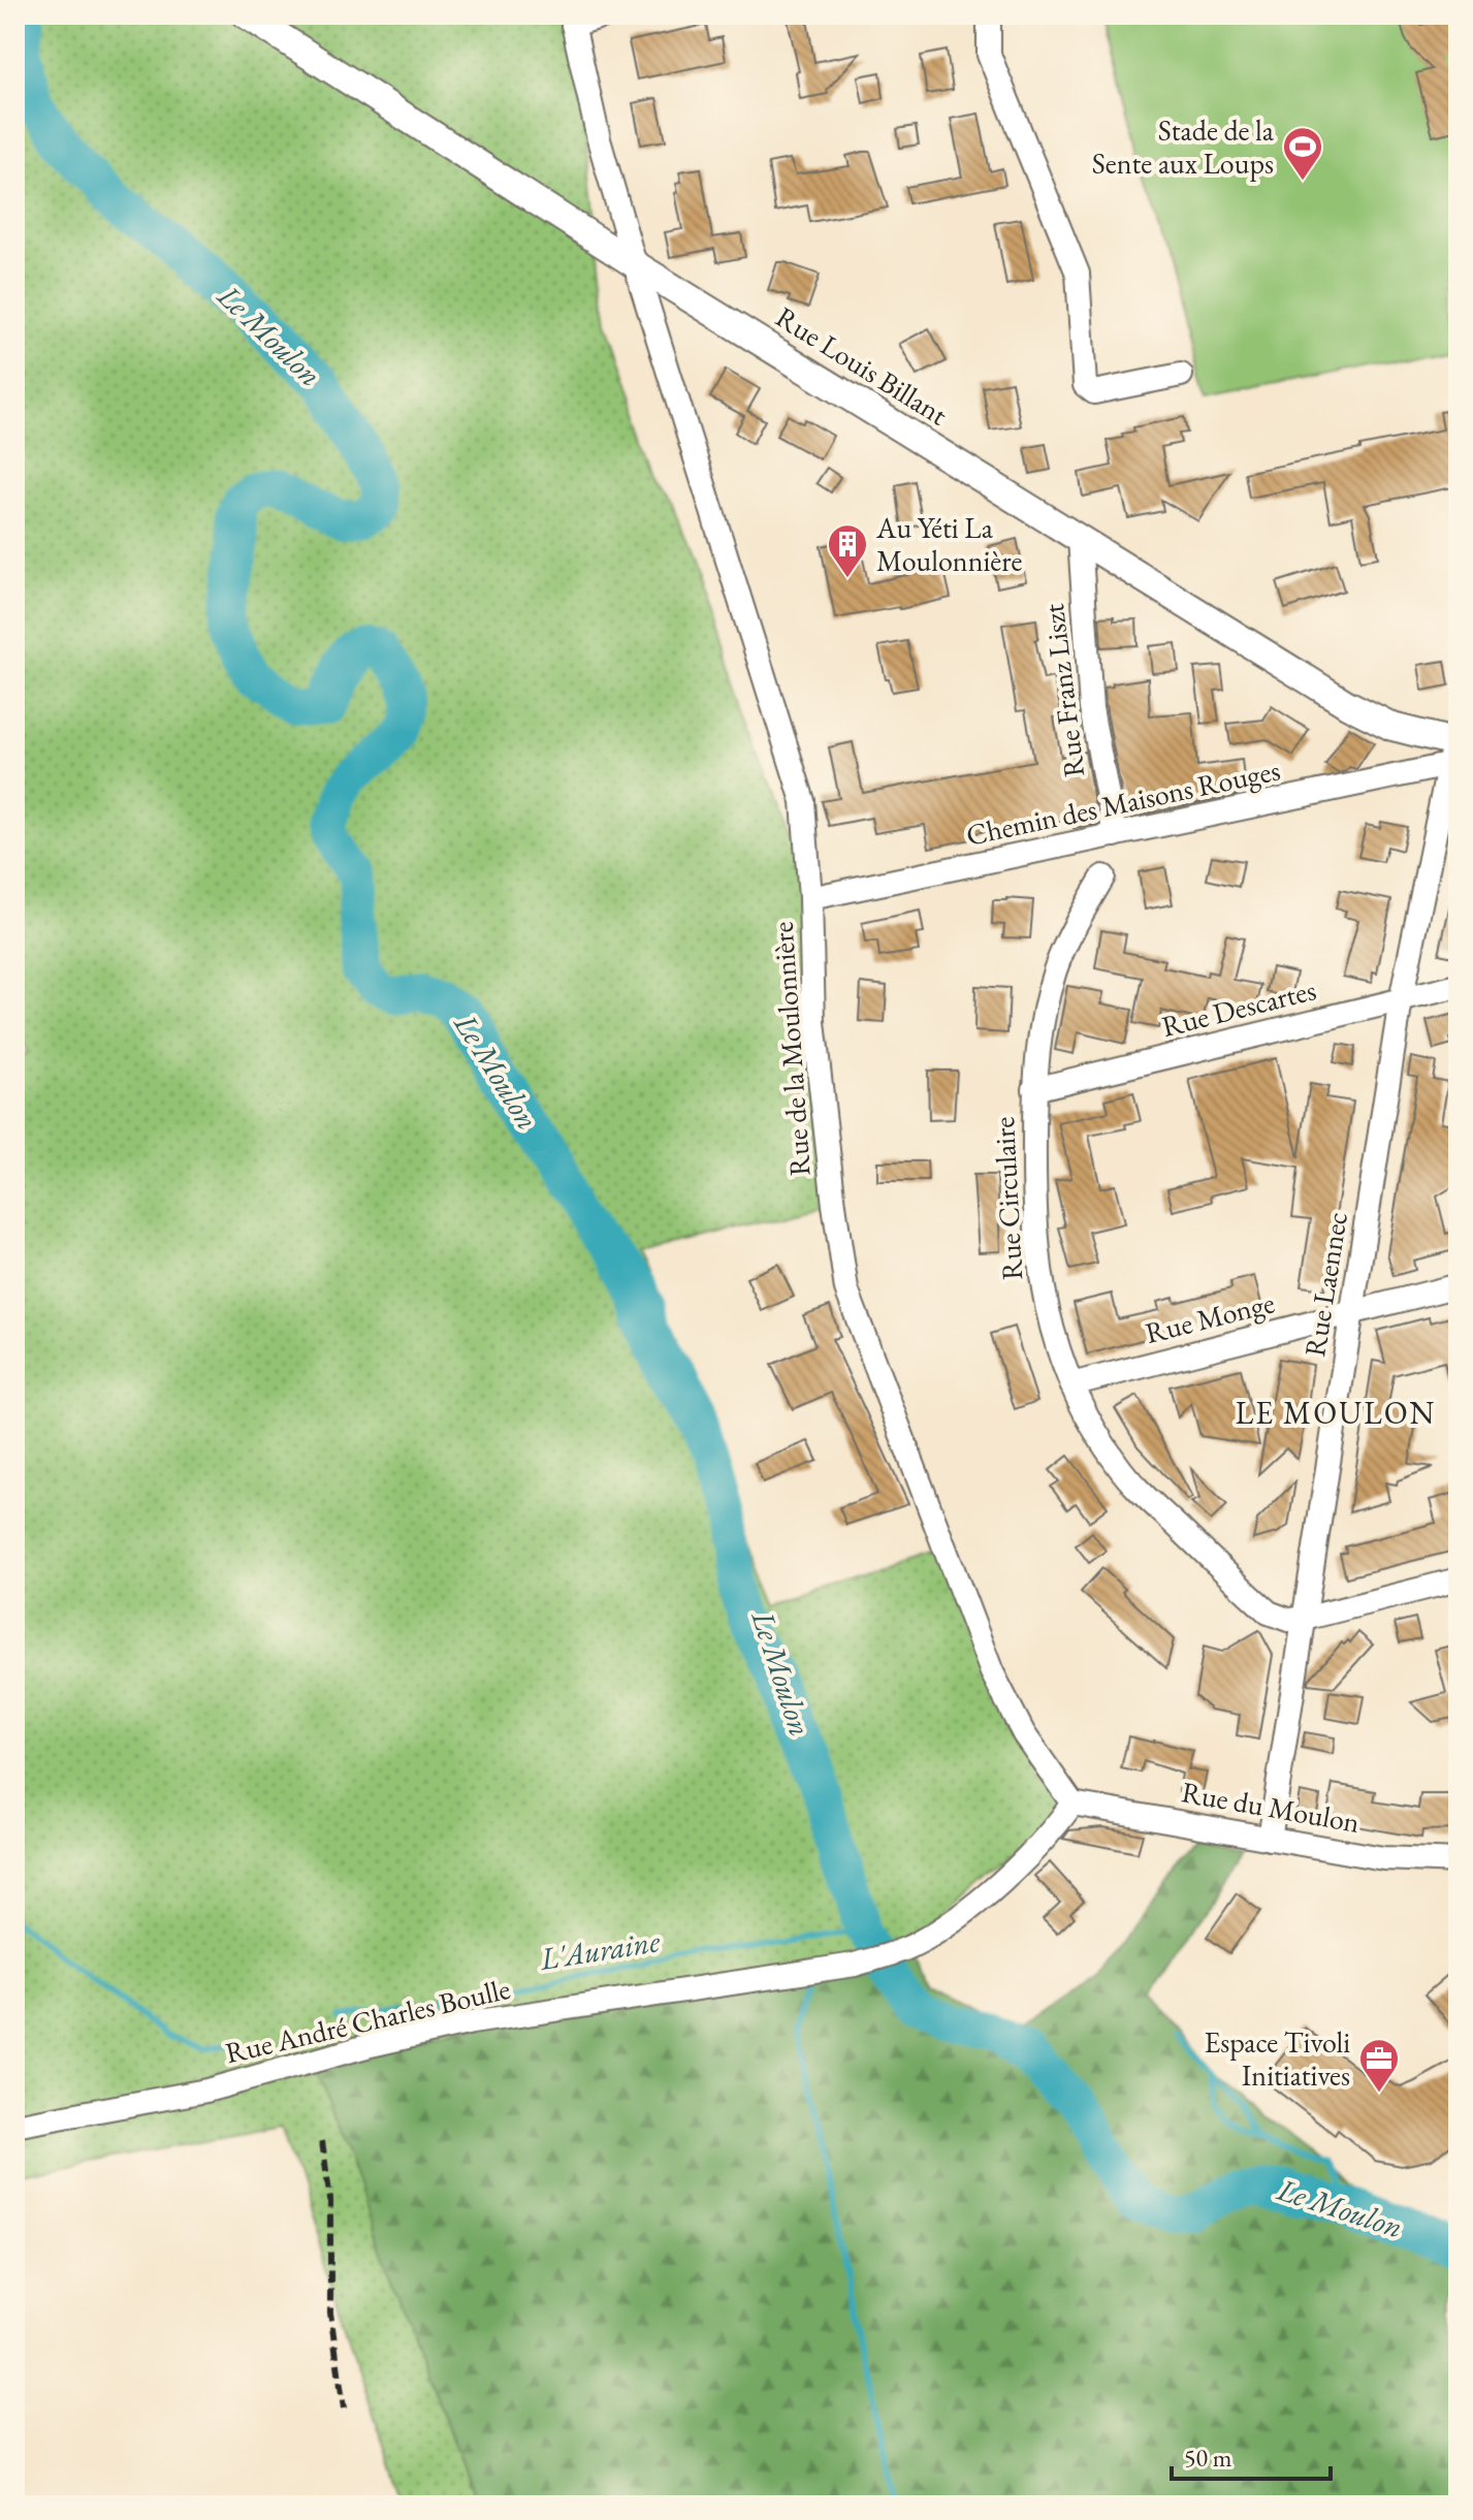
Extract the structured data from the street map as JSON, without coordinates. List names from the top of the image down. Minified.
{"streets":{"street":["Rue Louis Billant","Rue Franz Liszt","Chemin des Maisons Rouges","Rue Descartes","Rue de la Moulonnière","Rue Circulaire","Rue Laennec","Rue Monge","Rue du Moulon","Rue André Charles Boulle"]},"crossings":[["Rue Louis Billant","Rue Franz Liszt"],["Rue Louis Billant","Chemin des Maisons Rouges"],["Rue Louis Billant","Rue de la Moulonnière"],["Rue Louis Billant","Rue Laennec"],["Rue Franz Liszt","Chemin des Maisons Rouges"],["Chemin des Maisons Rouges","Rue de la Moulonnière"],["Chemin des Maisons Rouges","Rue Laennec"],["Rue Descartes","Rue Circulaire"],["Rue Descartes","Rue Laennec"],["Rue de la Moulonnière","Rue du Moulon"],["Rue de la Moulonnière","Rue André Charles Boulle"],["Rue Circulaire","Rue Laennec"],["Rue Circulaire","Rue Monge"],["Rue Laennec","Rue Monge"],["Rue Laennec","Rue du Moulon"],["Rue du Moulon","Rue André Charles Boulle"]],"districts":["LE MOULON"],"water":["Le Moulon","L'Auraine"],"places":{"sports":["Stade de la Sente aux Loups"],"building":["Au Yéti La Moulonnière"],"office":["Espace Tivoli Initiatives"]},"scale_bar":"50 m"}
